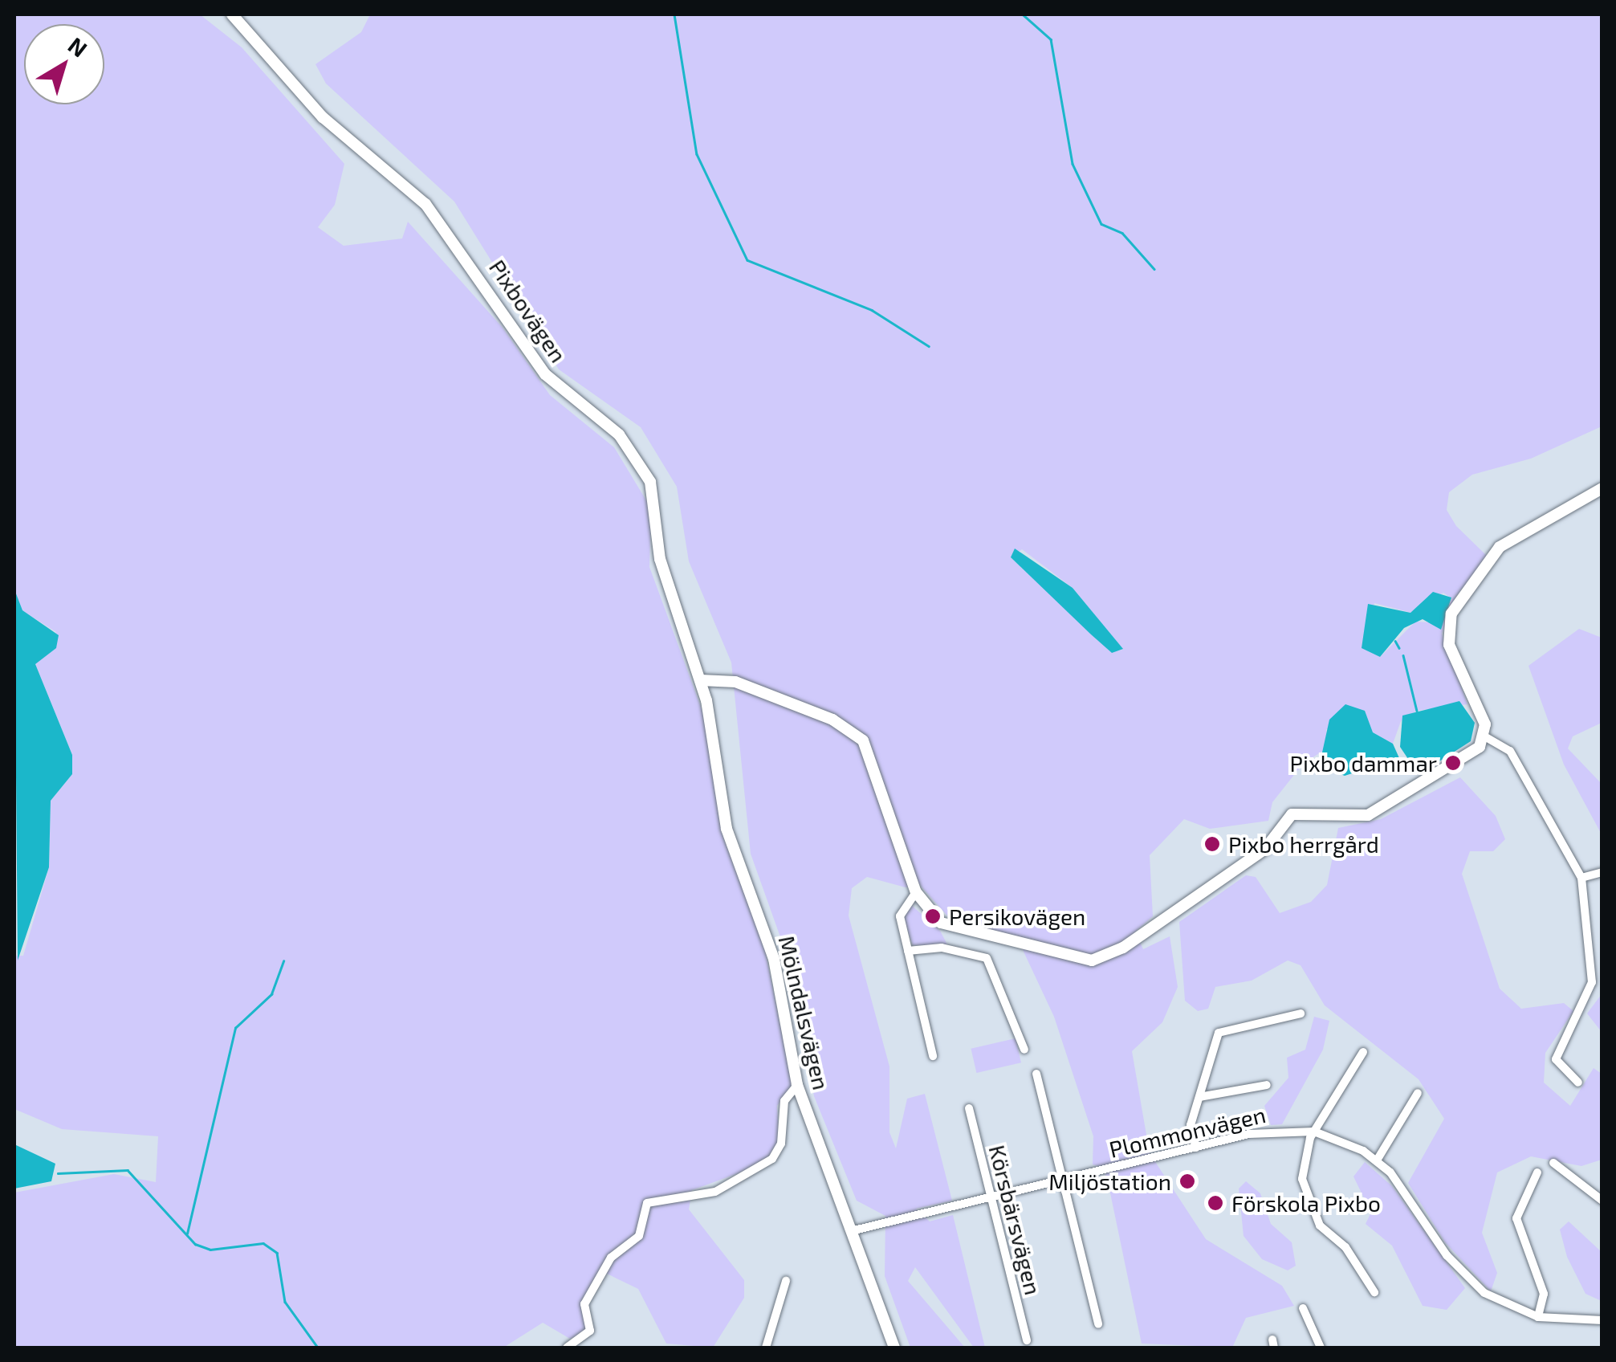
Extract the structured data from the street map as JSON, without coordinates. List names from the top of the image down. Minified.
{"streets":{"street":["Pixbovägen","Mölndalsvägen","Plommonvägen","Körsbärsvägen"]},"crossings":[["Pixbovägen","Mölndalsvägen"],["Mölndalsvägen","Plommonvägen"],["Plommonvägen","Körsbärsvägen"]],"places":["Pixbo dammar","Pixbo herrgård","Persikovägen","Miljöstation","Förskola Pixbo"],"north":"top right"}
